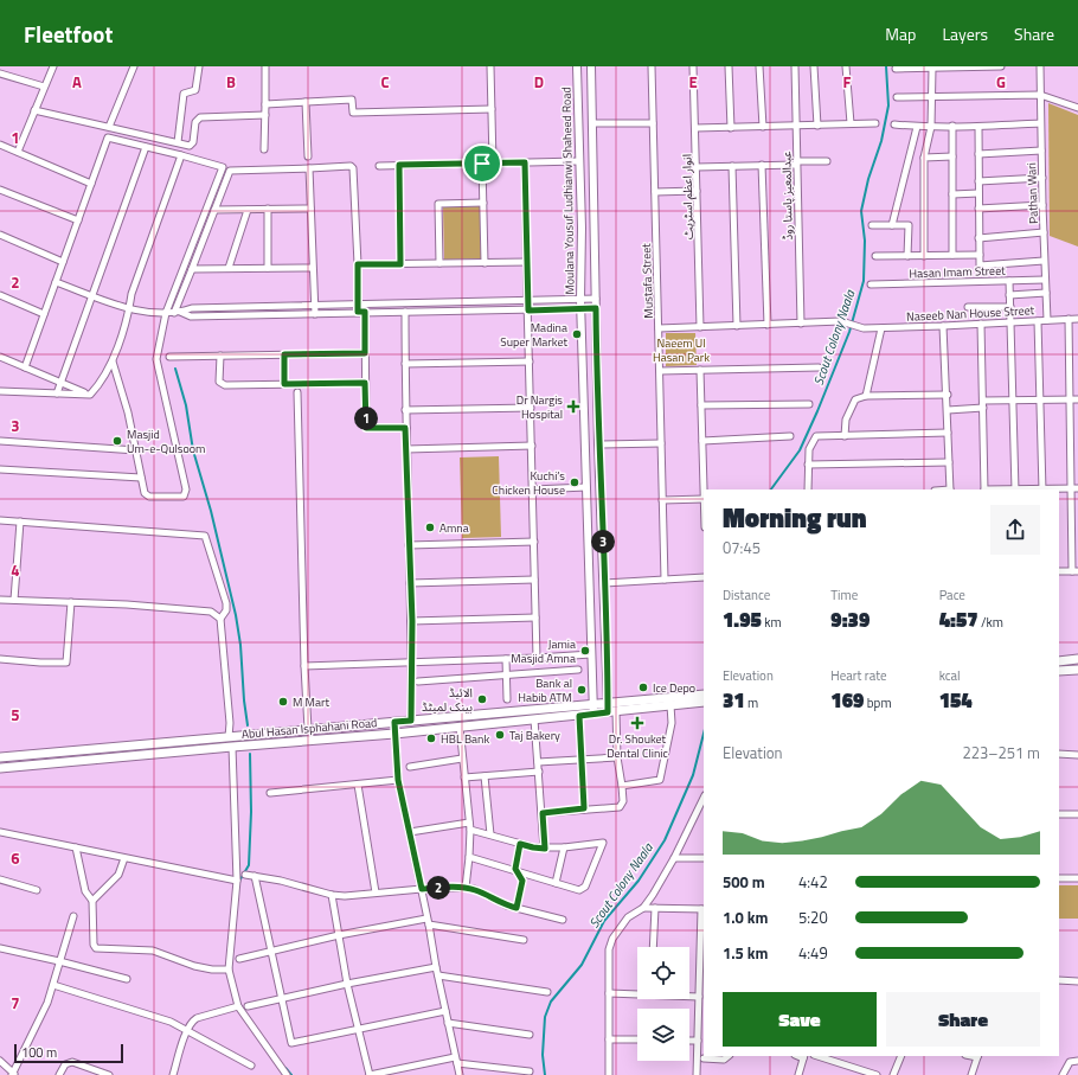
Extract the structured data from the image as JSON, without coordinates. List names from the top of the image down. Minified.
{"streets":{"main road":["Abul Hasan Isphahani Road"],"street":["Moulana Yousuf Ludhianwi Shaheed Road","Pathan Wari","عبدالمعیز پاستا روڈ","انوار اعظم اسٹریٹ","Hasan Imam Street","Mustafa Street","Naseeb Nan House Street"]},"crossings":[["Moulana Yousuf Ludhianwi Shaheed Road","Abul Hasan Isphahani Road"],["Pathan Wari","Hasan Imam Street"],["Pathan Wari","Naseeb Nan House Street"],["عبدالمعیز پاستا روڈ","Naseeb Nan House Street"],["انوار اعظم اسٹریٹ","Naseeb Nan House Street"],["Mustafa Street","Naseeb Nan House Street"]],"water":["Scout Colony Naala"],"parks":["Naeem Ul Hasan Park"],"places":{"other":["Madina Super Market","Masjid Um-e-Qulsoom","Kuchi’s Chicken House","Amna","Jamia Masjid Amna","Ice Depo","Bank al Habib ATM","الائیڈ بینک لمیٹڈ","M Mart","Taj Bakery","HBL Bank"],"health":["Dr Nargis Hospital","Dr. Shouket Dental Clinic"]},"scale_bar":"100 m","page":{"header":"Fleetfoot","nav":["Map","Layers","Share"],"pins":["1","3","2"],"heading":["Morning run","07:45"],"stats":[["Distance","1.95 km"],["Time","9:39"],["Pace","4:57 /km"],["Elevation","31 m"],["Heart rate","169 bpm"],["kcal","154"]],"chart":["Elevation","223–251 m"],"list":[{"name":"500 m","note":"4:42"},{"name":"1.0 km","note":"5:20"},{"name":"1.5 km","note":"4:49"}],"buttons":["Save","Share"],"scale":"100 m"},"grid":{"columns":["A","B","C","D","E","F","G"],"rows":["1","2","3","4","5","6","7"]}}
